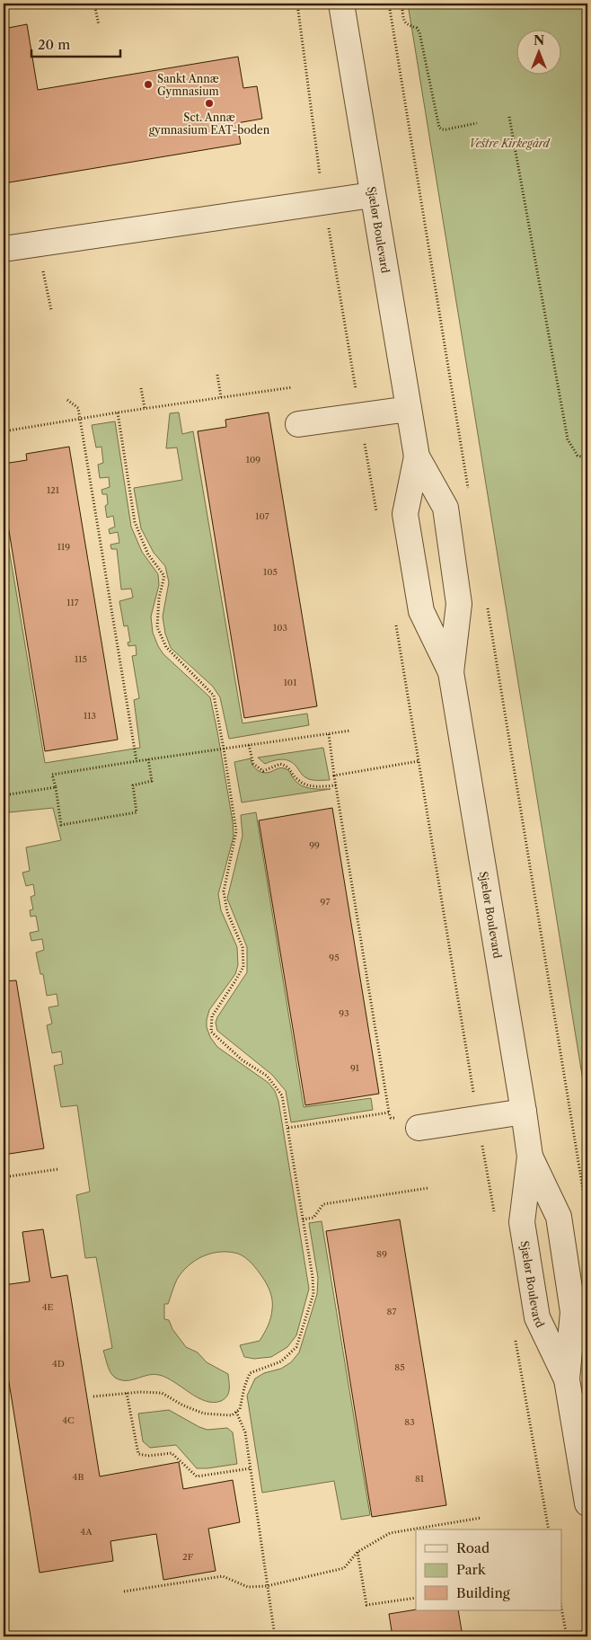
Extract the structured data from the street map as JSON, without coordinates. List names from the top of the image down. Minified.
{"streets":{"street":["Sjælør Boulevard"]},"parks":["Vestre Kirkegård"],"places":["Sankt Annæ Gymnasium","Sct. Annæ gymnasium EAT-boden"],"house_numbers":["109","121","107","119","105","117","103","115","101","113","99","97","95","93","91","89","4E","87","4D","85","4C","83","4B","81","4A","2F"],"legend":["Road","Park","Building"],"scale_bar":"20 m","north":"top"}
